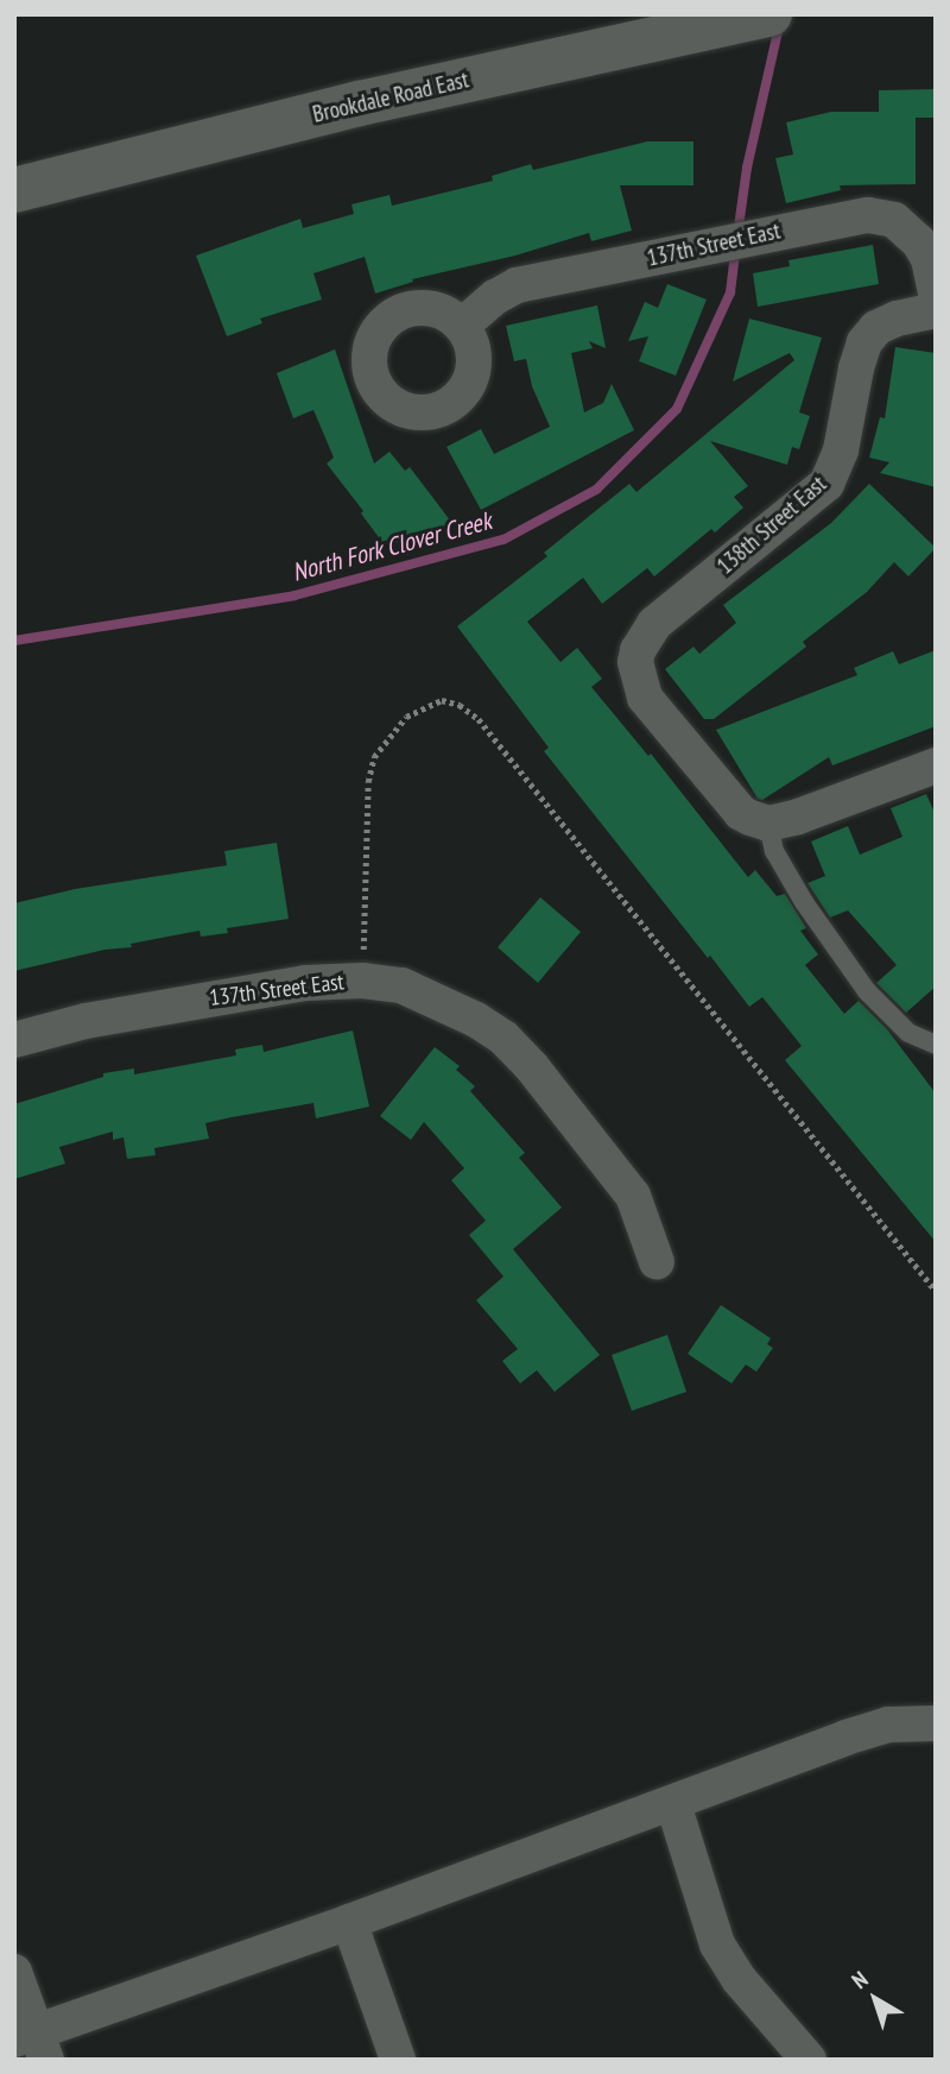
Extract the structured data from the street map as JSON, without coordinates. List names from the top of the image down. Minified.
{"streets":{"main road":["Brookdale Road East"],"street":["137th Street East","138th Street East"]},"water":["North Fork Clover Creek"],"north":"top left"}
